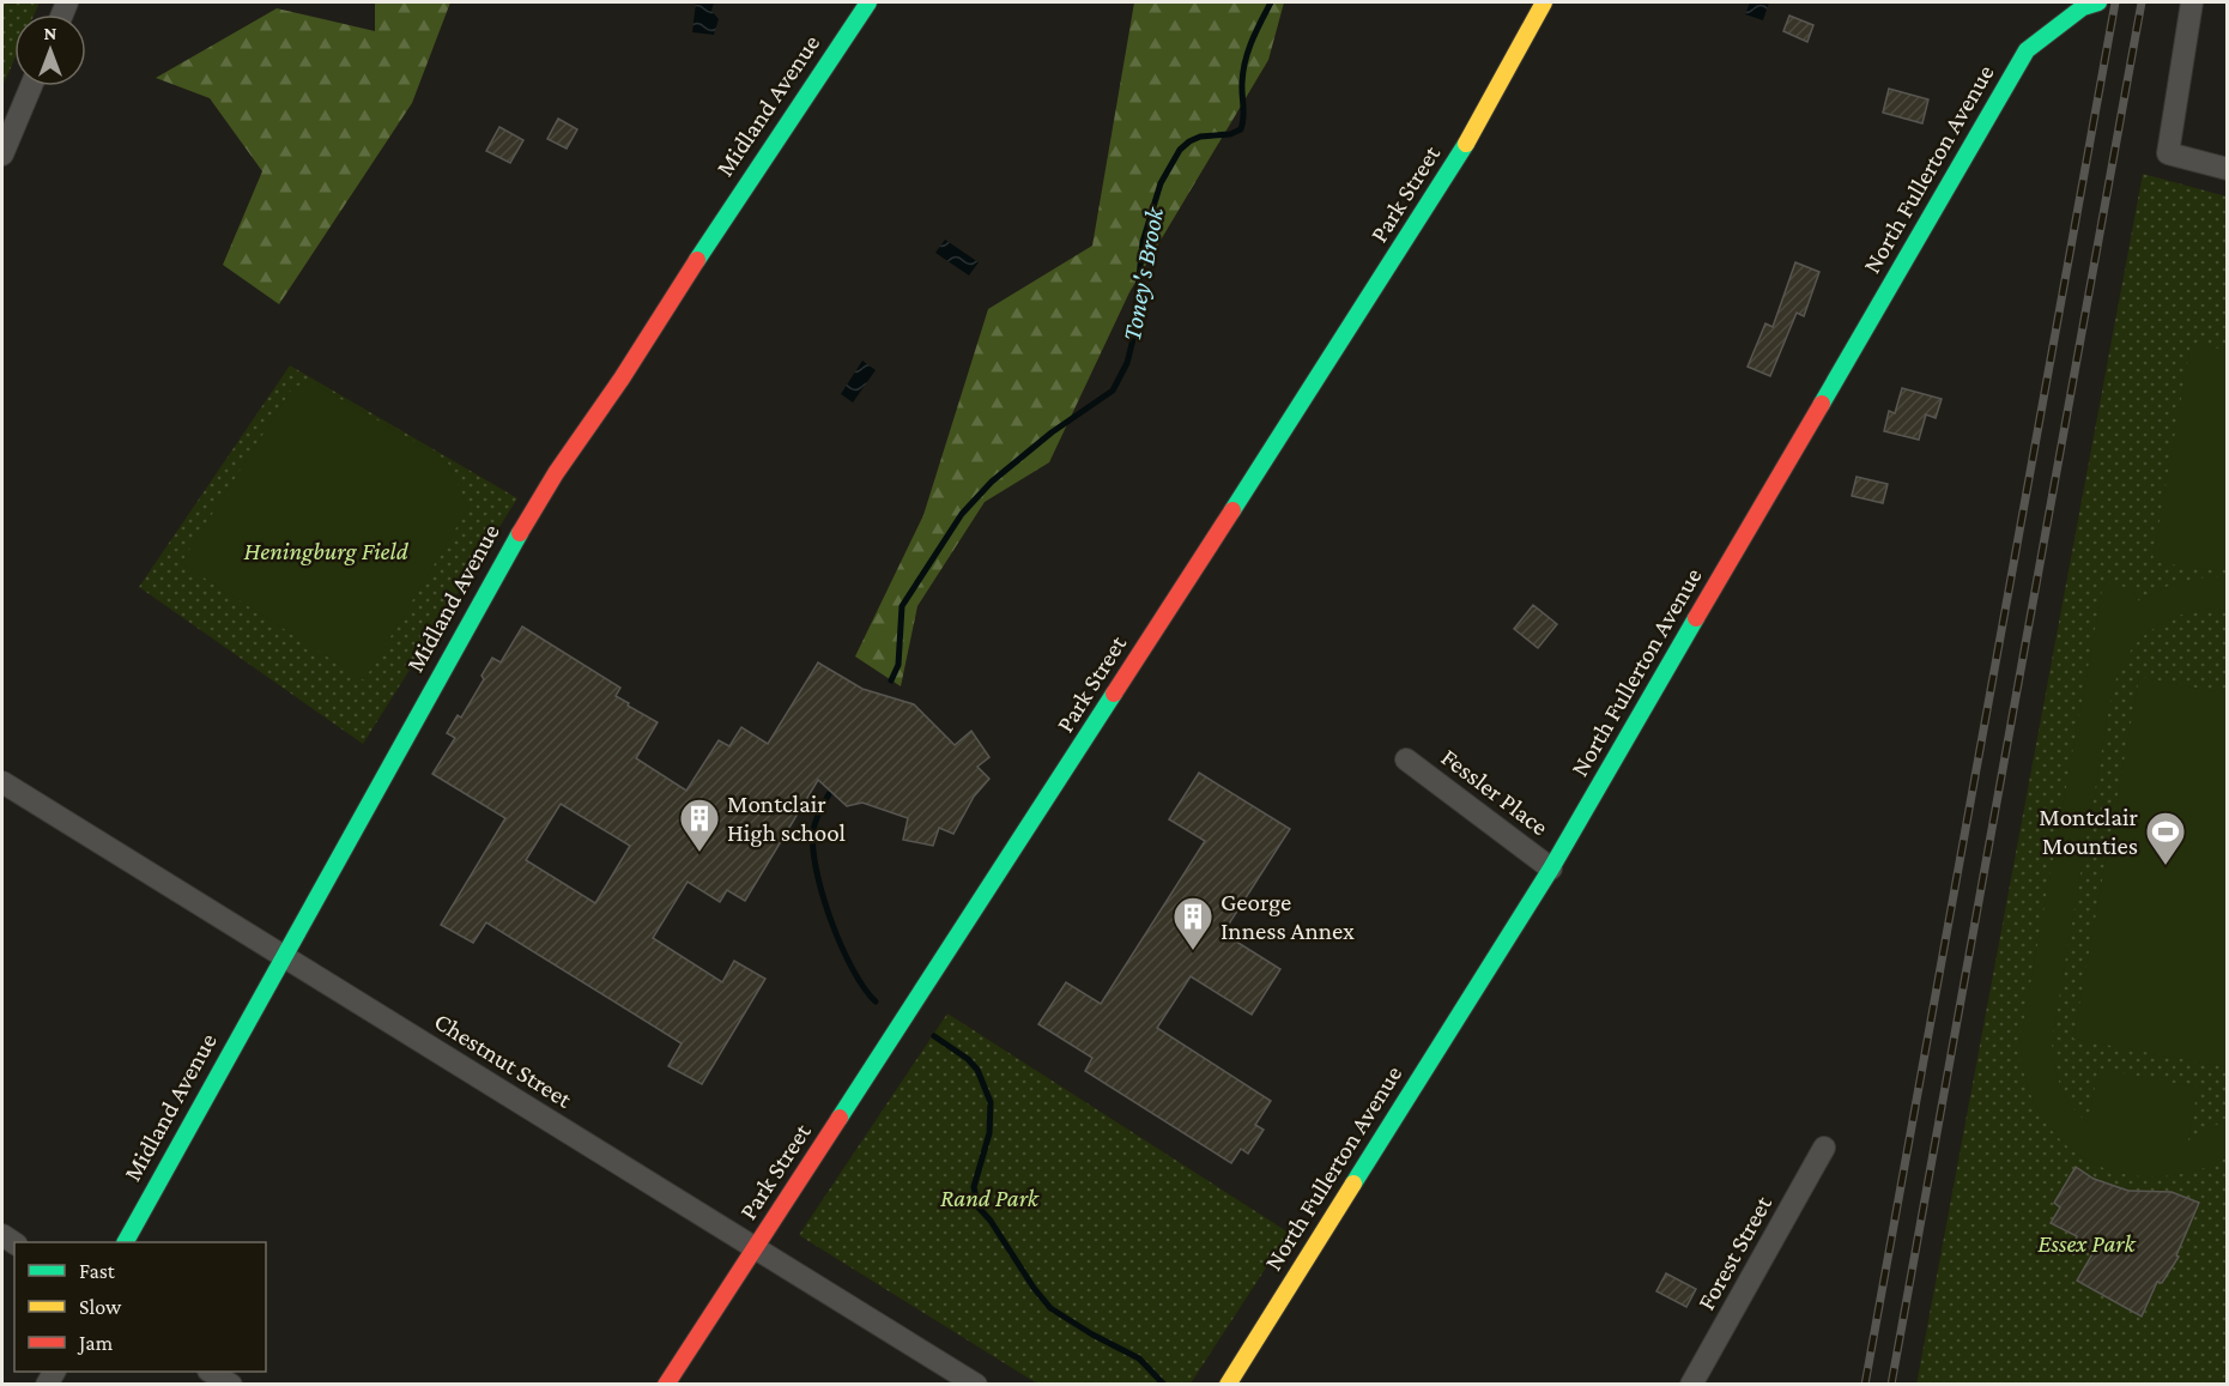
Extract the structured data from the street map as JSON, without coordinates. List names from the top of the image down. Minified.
{"streets":{"street":["Midland Avenue","North Fullerton Avenue","Park Street","Fessler Place","Chestnut Street","Forest Street"]},"crossings":[["Midland Avenue","Chestnut Street"],["North Fullerton Avenue","Fessler Place"],["Park Street","Chestnut Street"]],"water":["Toney's Brook"],"parks":["Heningburg Field","Rand Park","Essex Park"],"places":{"building":["Montclair High school","George Inness Annex"],"sports":["Montclair Mounties"]},"legend":["Fast","Slow","Jam"],"north":"top"}
